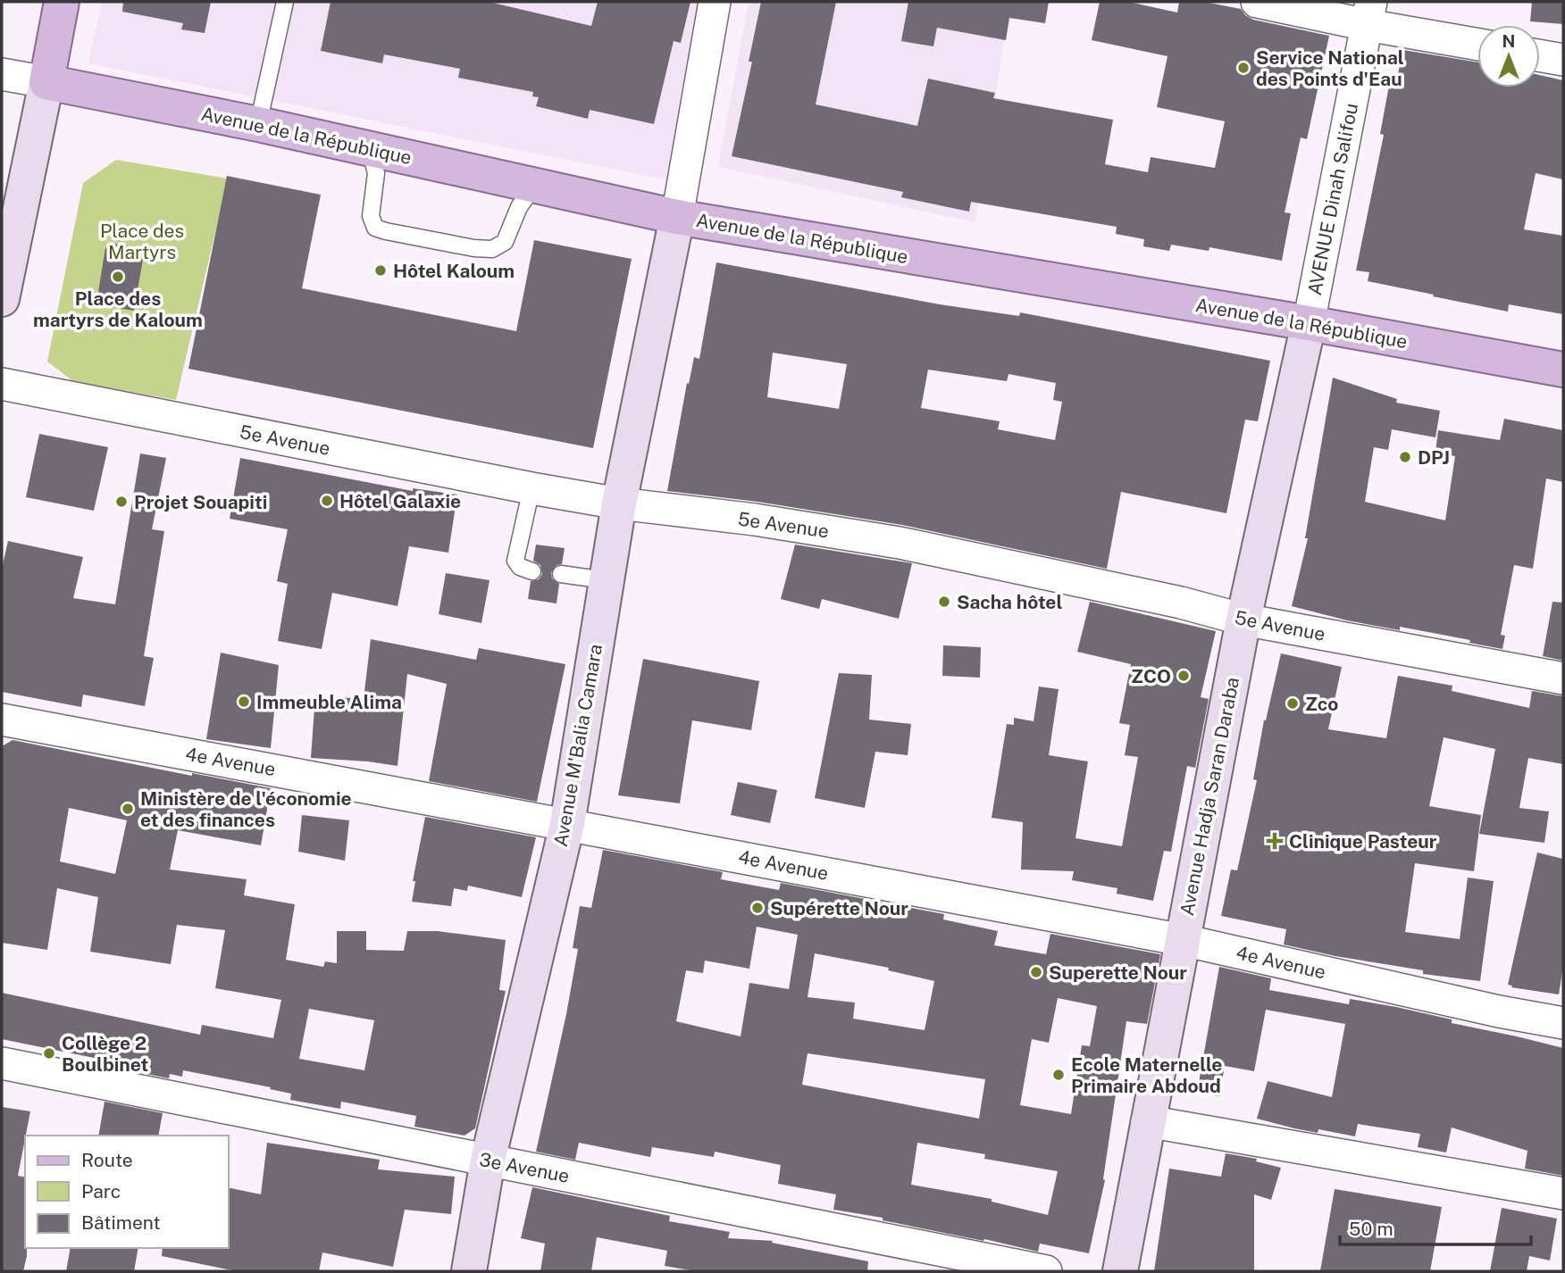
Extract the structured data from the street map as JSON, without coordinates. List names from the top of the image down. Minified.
{"streets":{"main road":["Avenue de la République"],"street":["AVENUE Dinah Salifou","5e Avenue","Avenue M'Balia Camara","4e Avenue","Avenue Hadja Saran Daraba","3e Avenue"]},"crossings":[["Avenue de la République","AVENUE Dinah Salifou"],["Avenue de la République","Avenue M'Balia Camara"],["Avenue de la République","Avenue Hadja Saran Daraba"],["AVENUE Dinah Salifou","Avenue Hadja Saran Daraba"],["5e Avenue","Avenue M'Balia Camara"],["5e Avenue","Avenue Hadja Saran Daraba"],["Avenue M'Balia Camara","4e Avenue"],["Avenue M'Balia Camara","3e Avenue"],["4e Avenue","Avenue Hadja Saran Daraba"]],"parks":["Place des Martyrs"],"places":{"other":["Service National des Points d'Eau","Hôtel Kaloum","Place des martyrs de Kaloum","DPJ","Hôtel Galaxie","Projet Souapiti","Sacha hôtel","ZCO","Immeuble Alima","Zco","Ministère de l'économie et des finances","Supérette Nour","Superette Nour","Collège 2 Boulbinet","Ecole Maternelle Primaire Abdoud"],"health":["Clinique Pasteur"]},"legend":["Route","Parc","Bâtiment"],"scale_bar":"50 m","north":"top"}
